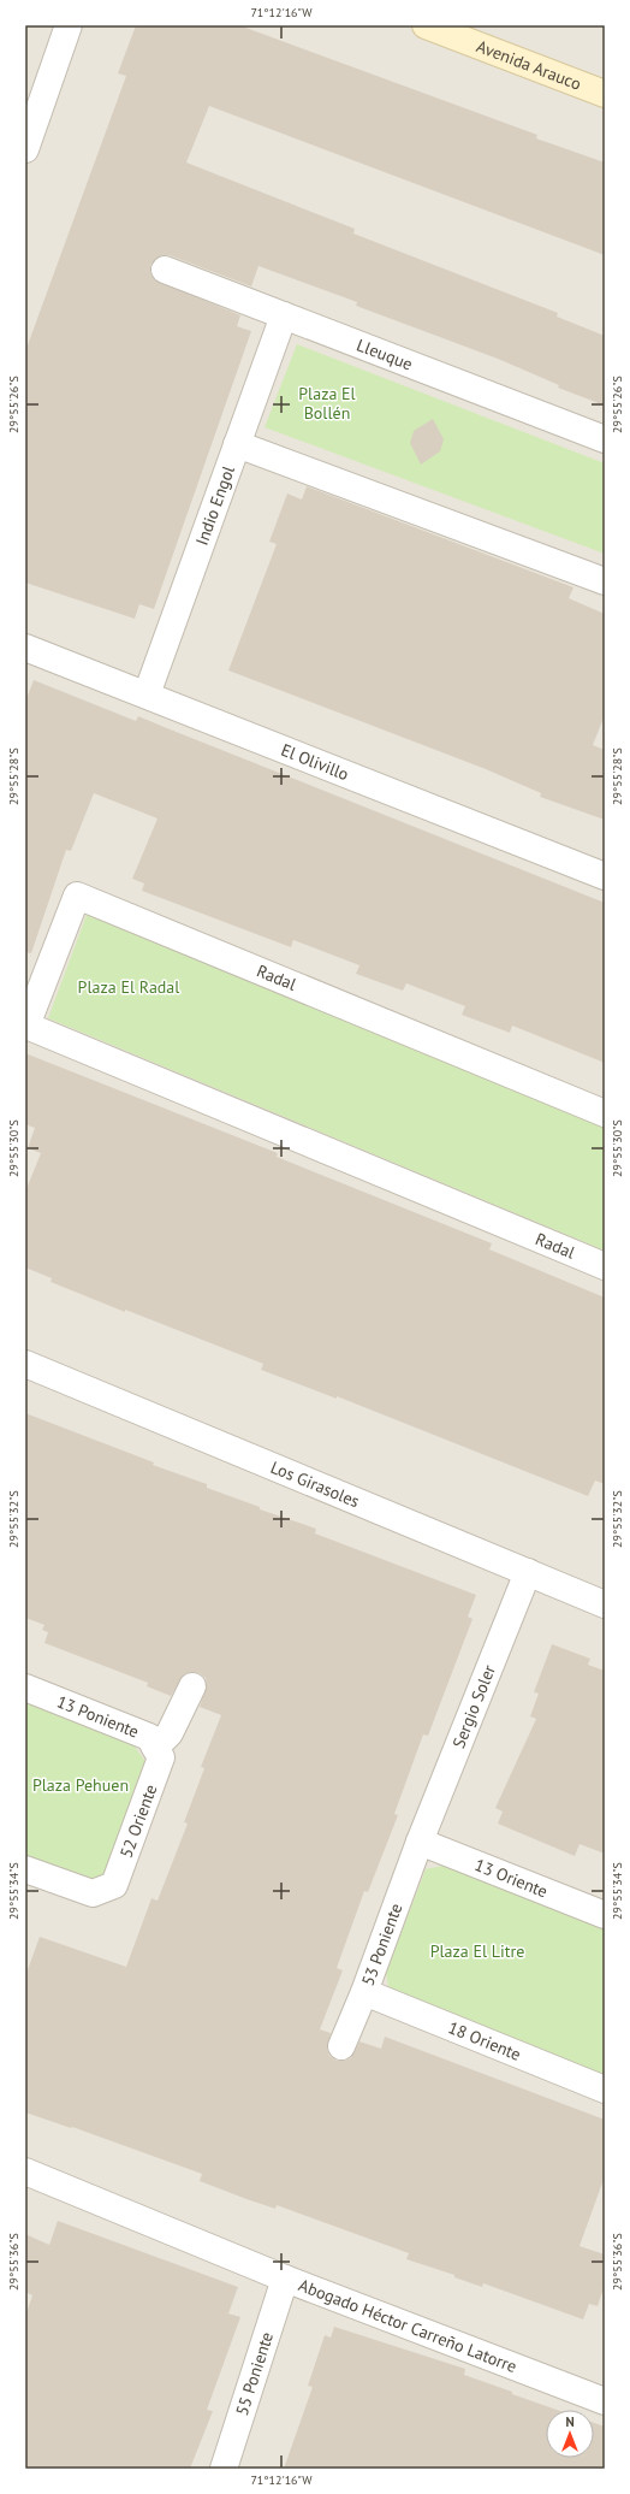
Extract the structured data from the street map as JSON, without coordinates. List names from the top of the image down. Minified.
{"streets":{"street":["Avenida Arauco","Lleuque","Indio Engol","El Olivillo","Radal","Los Girasoles","Sergio Soler","13 Poniente","52 Oriente","13 Oriente","53 Poniente","18 Oriente","Abogado Héctor Carreño Latorre","55 Poniente"]},"crossings":[["Lleuque","Indio Engol"],["Indio Engol","El Olivillo"],["Los Girasoles","Sergio Soler"],["Sergio Soler","13 Oriente"],["Sergio Soler","53 Poniente"],["13 Poniente","52 Oriente"],["13 Oriente","53 Poniente"],["53 Poniente","18 Oriente"],["Abogado Héctor Carreño Latorre","55 Poniente"]],"parks":["Plaza El Bollén","Plaza El Radal","Plaza Pehuen","Plaza El Litre"],"north":"top","coordinates":["71°12'16\"W","29°55'26\"S","29°55'28\"S","29°55'30\"S","29°55'32\"S","29°55'34\"S","29°55'36\"S"]}
